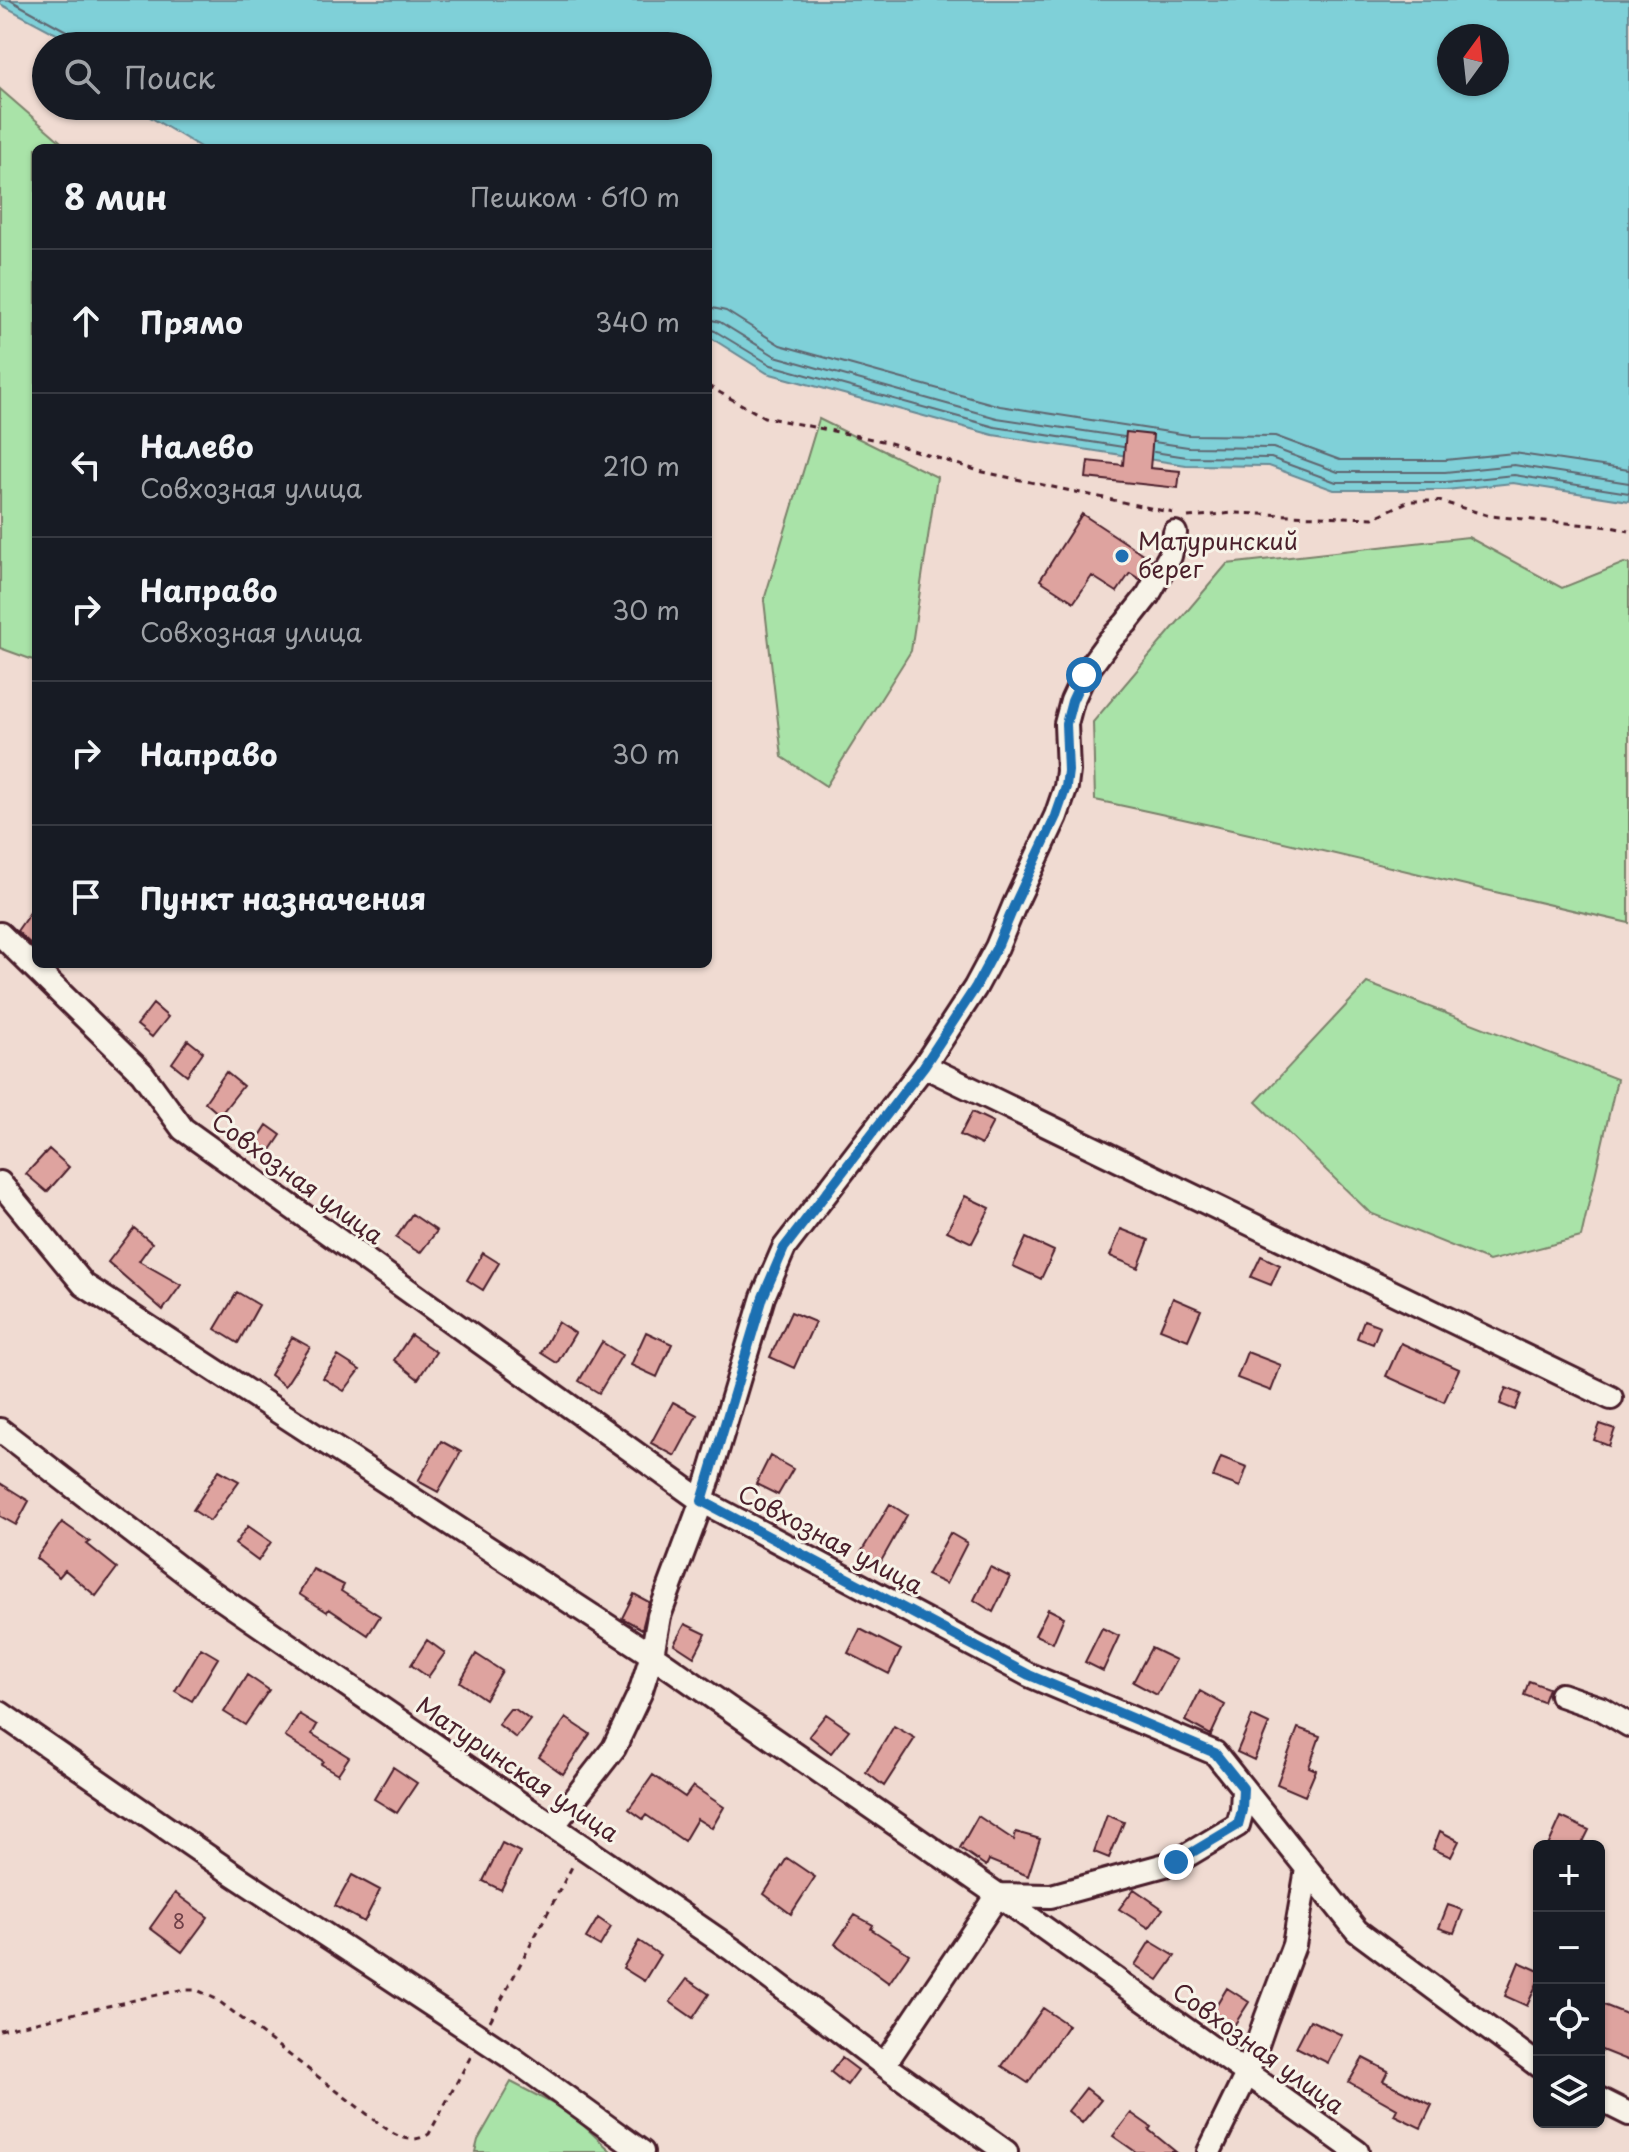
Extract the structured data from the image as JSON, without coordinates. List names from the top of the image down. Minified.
{"streets":{"street":["Совхозная улица","Матуринская улица"]},"places":["Матуринский берег"],"house_numbers":["8"],"north":"top","page":{"search":"Поиск","heading":["8 мин","Пешком · 610 m"],"list":[["Прямо","340 m"],["Налево","Совхозная улица","210 m"],["Направо","Совхозная улица","30 m"],["Направо","30 m"],"Пункт назначения"],"map_buttons":["+","−"]}}
